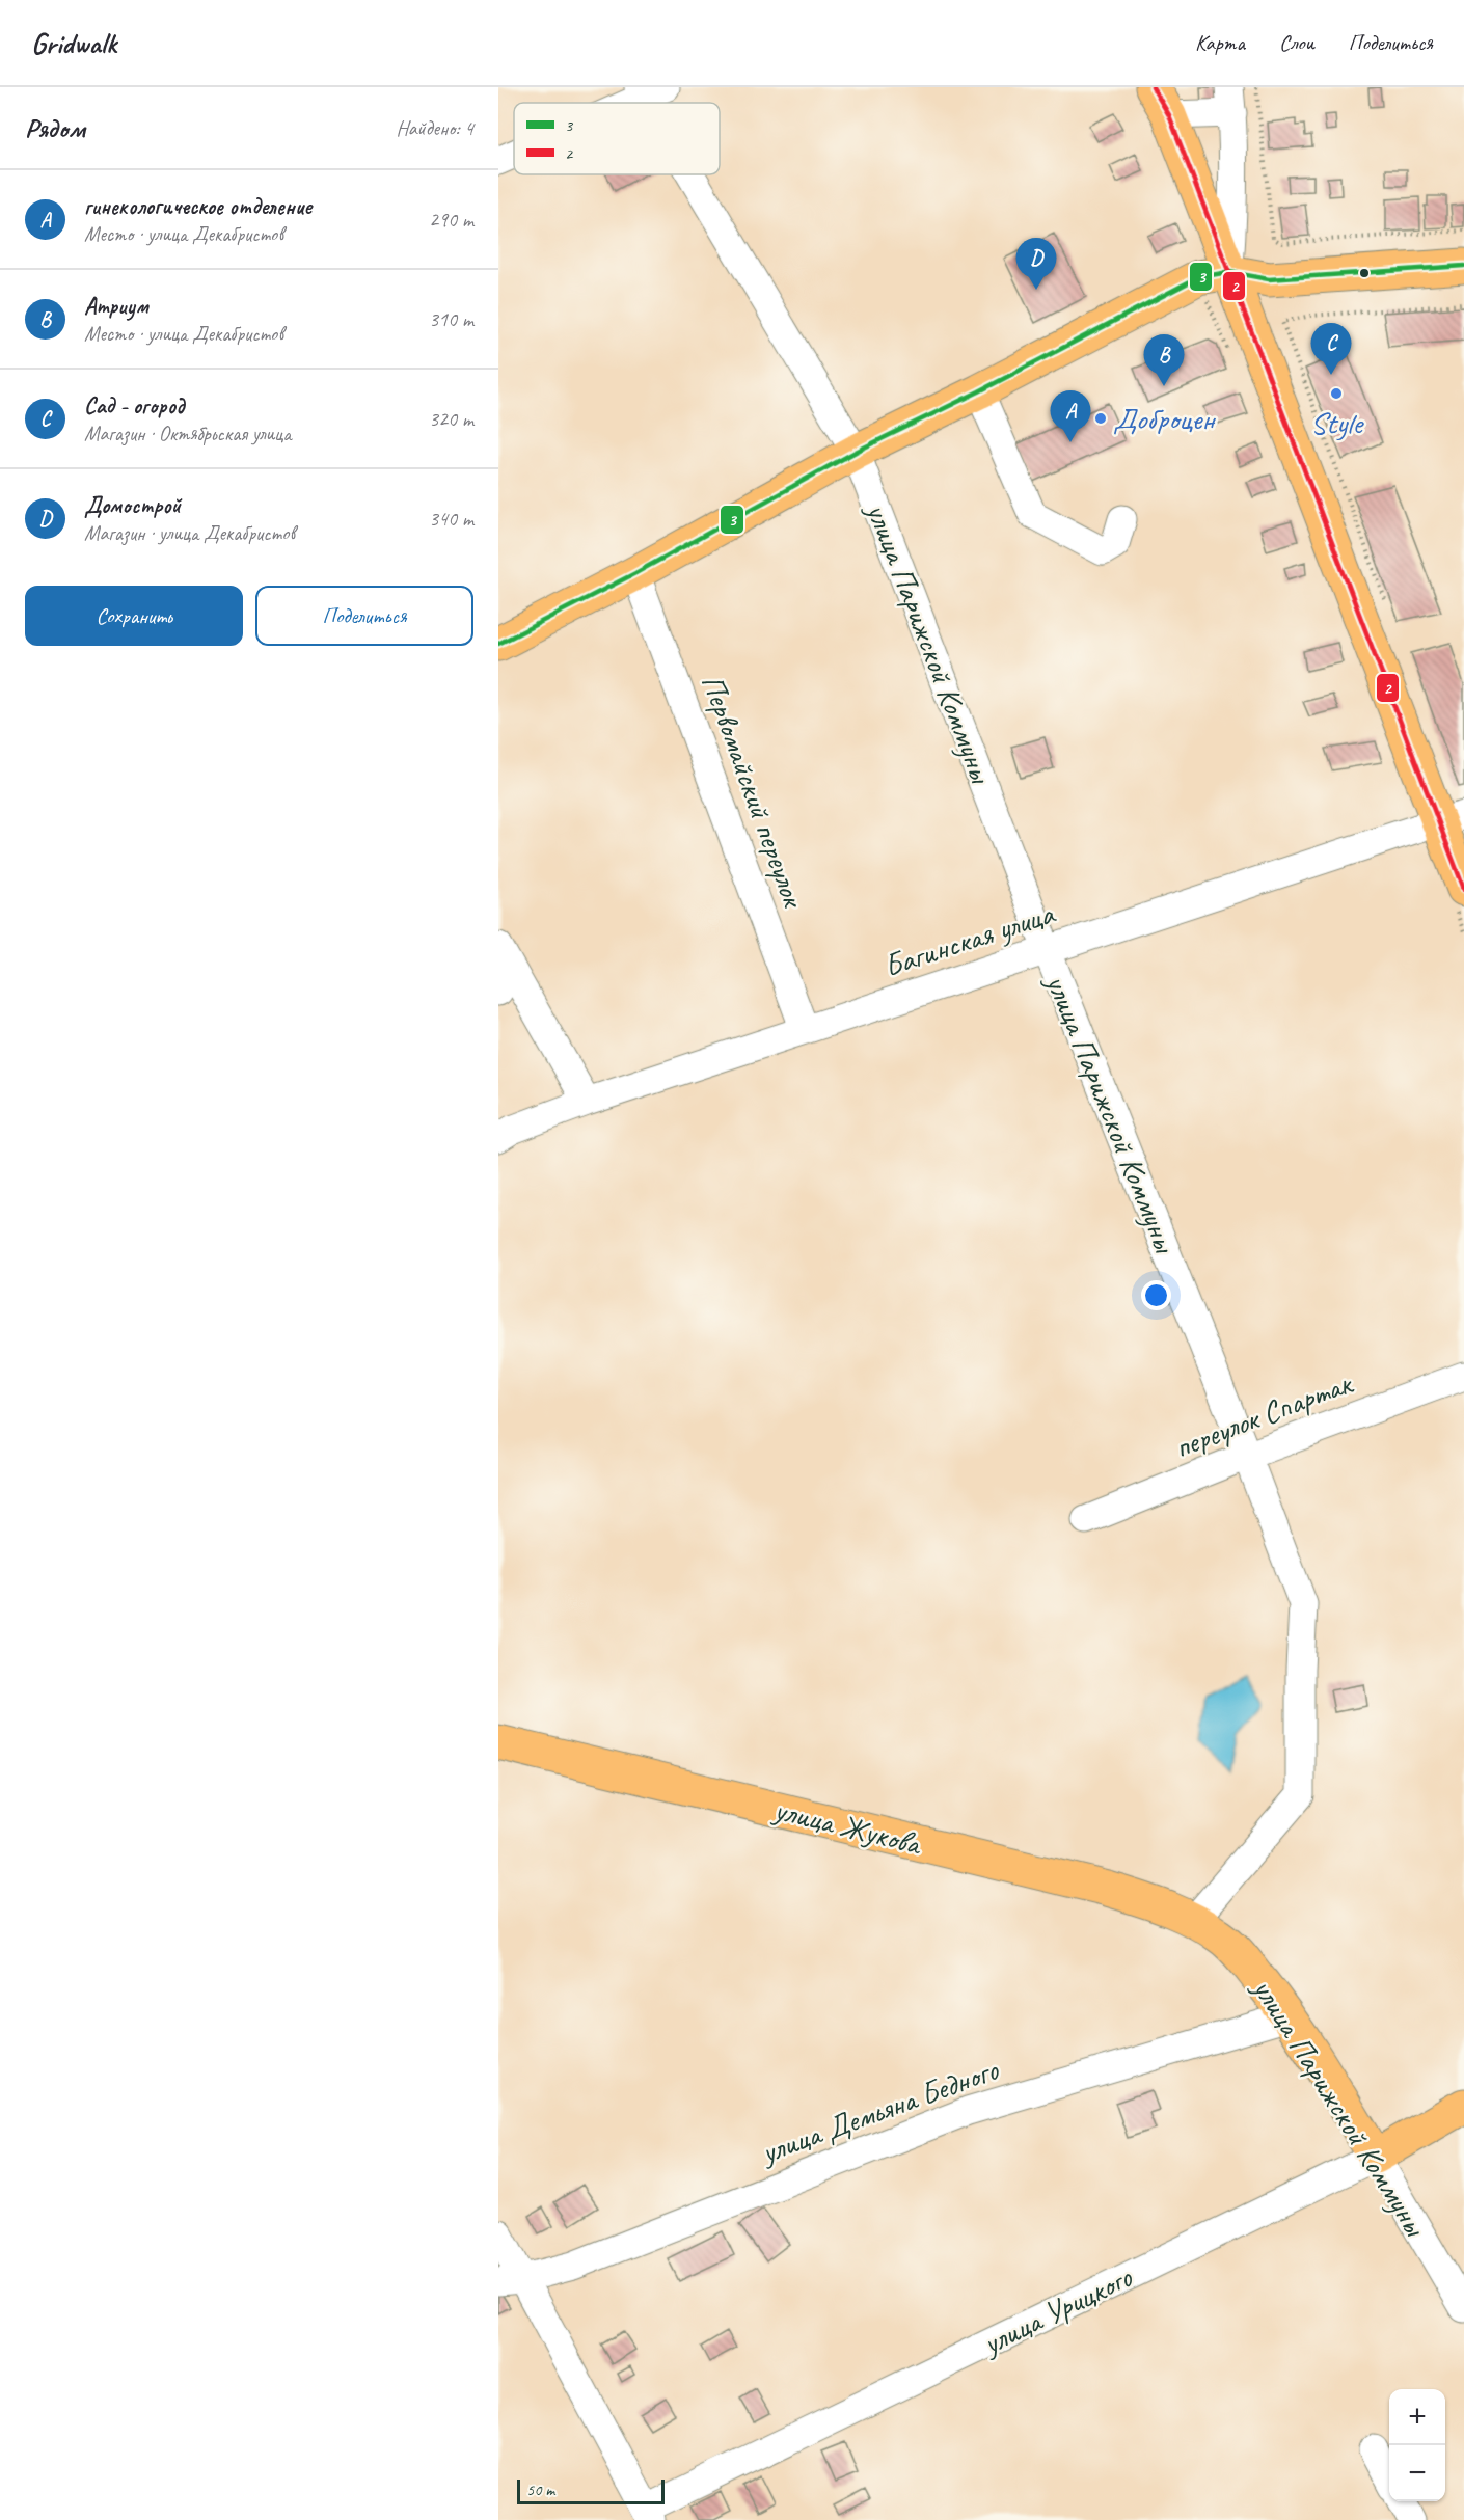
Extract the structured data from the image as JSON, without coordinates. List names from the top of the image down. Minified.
{"streets":{"main road":["улица Парижской Коммуны","улица Жукова","улица Урицкого"],"street":["Первомайский переулок","Багинская улица","переулок Спартак","улица Демьяна Бедного"]},"crossings":[["улица Парижской Коммуны","Багинская улица"],["улица Парижской Коммуны","переулок Спартак"],["улица Парижской Коммуны","улица Жукова"],["улица Парижской Коммуны","улица Демьяна Бедного"],["улица Парижской Коммуны","улица Урицкого"],["Первомайский переулок","Багинская улица"]],"places":["Style","Доброцен"],"lines":["transit line 2","transit line 3"],"legend":["3","2"],"scale_bar":"50 m","page":{"header":"Gridwalk","nav":["Карта","Слои","Поделиться"],"heading":["Рядом","Найдено: 4"],"list":[{"mark":"A","name":"гинекологическое отделение","note":"Место · улица Декабристов","value":"290 m"},{"mark":"B","name":"Атриум","note":"Место · улица Декабристов","value":"310 m"},{"mark":"C","name":"Сад - огород","note":"Магазин · Октябрьская улица","value":"320 m"},{"mark":"D","name":"Домострой","note":"Магазин · улица Декабристов","value":"340 m"}],"pins":["D","C","B","A"],"buttons":["Сохранить","Поделиться"],"map_buttons":["+","−"],"scale":"50 m"}}
